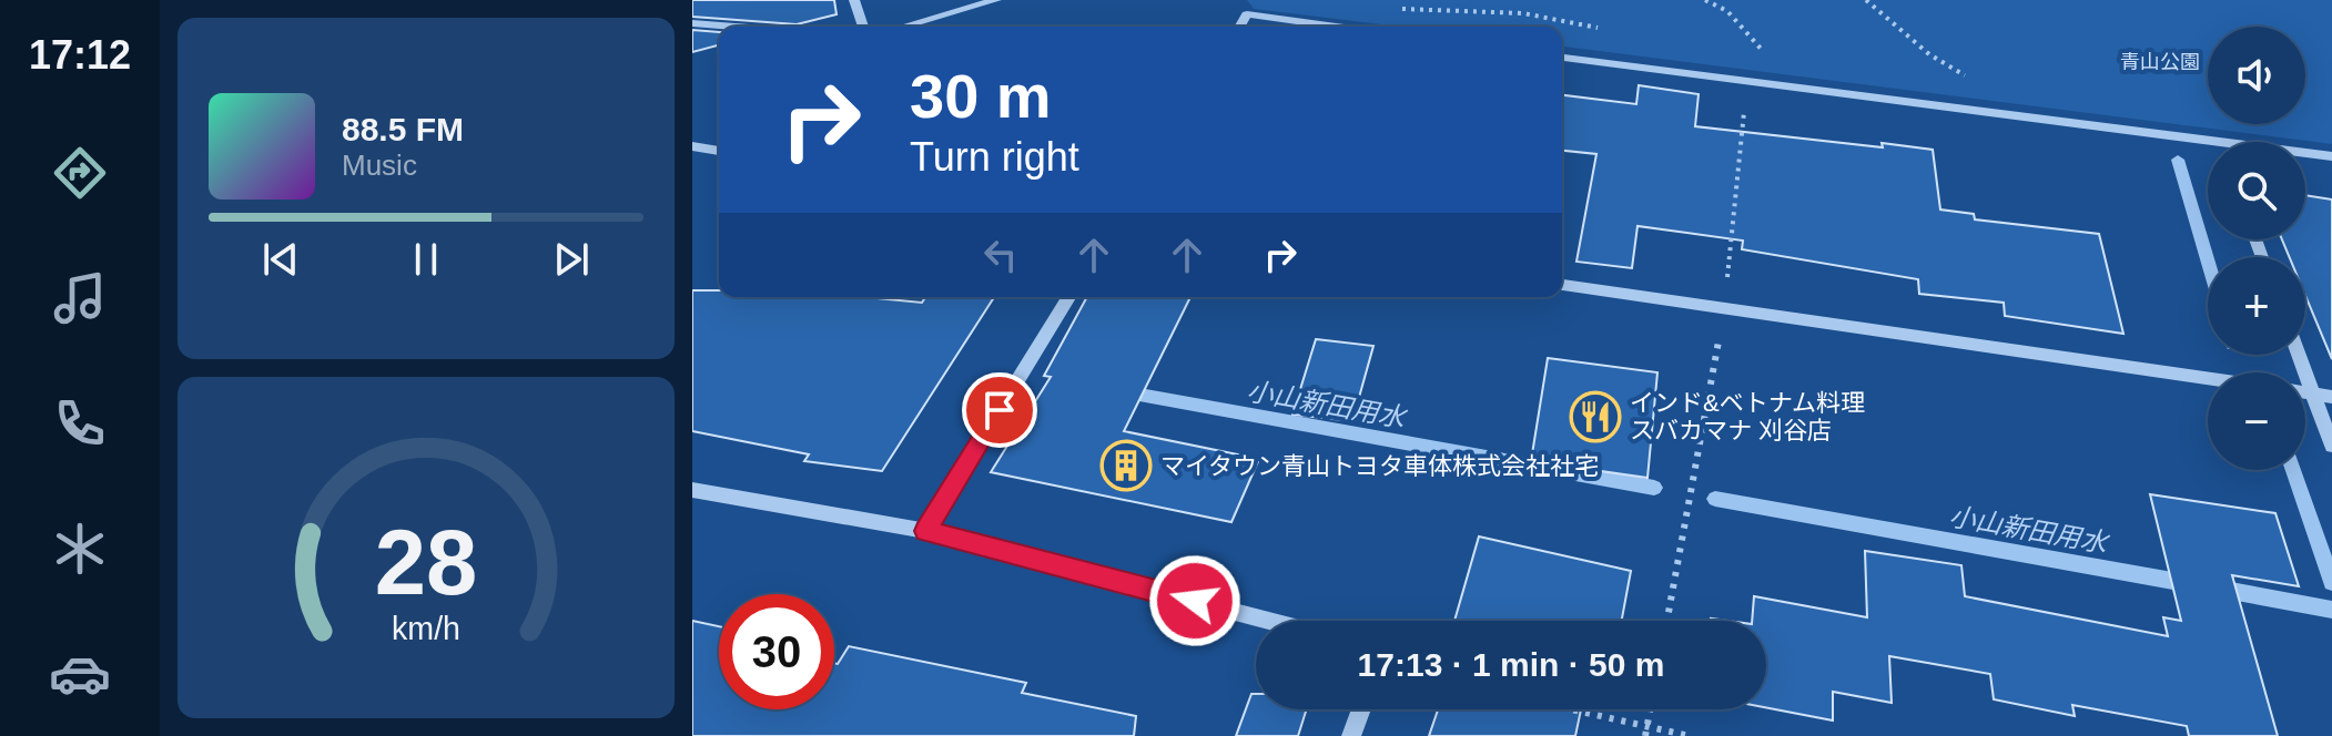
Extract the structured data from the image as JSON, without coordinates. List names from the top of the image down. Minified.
{"water":["小山新田用水"],"parks":["青山公園"],"places":{"restaurant":["インド&ベトナム料理 スバカマナ 刈谷店"],"building":["マイタウン青山トヨタ車体株式会社社宅"]},"page":{"tabs":"17:12","map_buttons":["+","−"],"turn":["30 m","Turn right"],"song":["88.5 FM","Music"],"limit":"30","trip":"17:13 · 1 min · 50 m","gauge":["28","km/h"]}}
